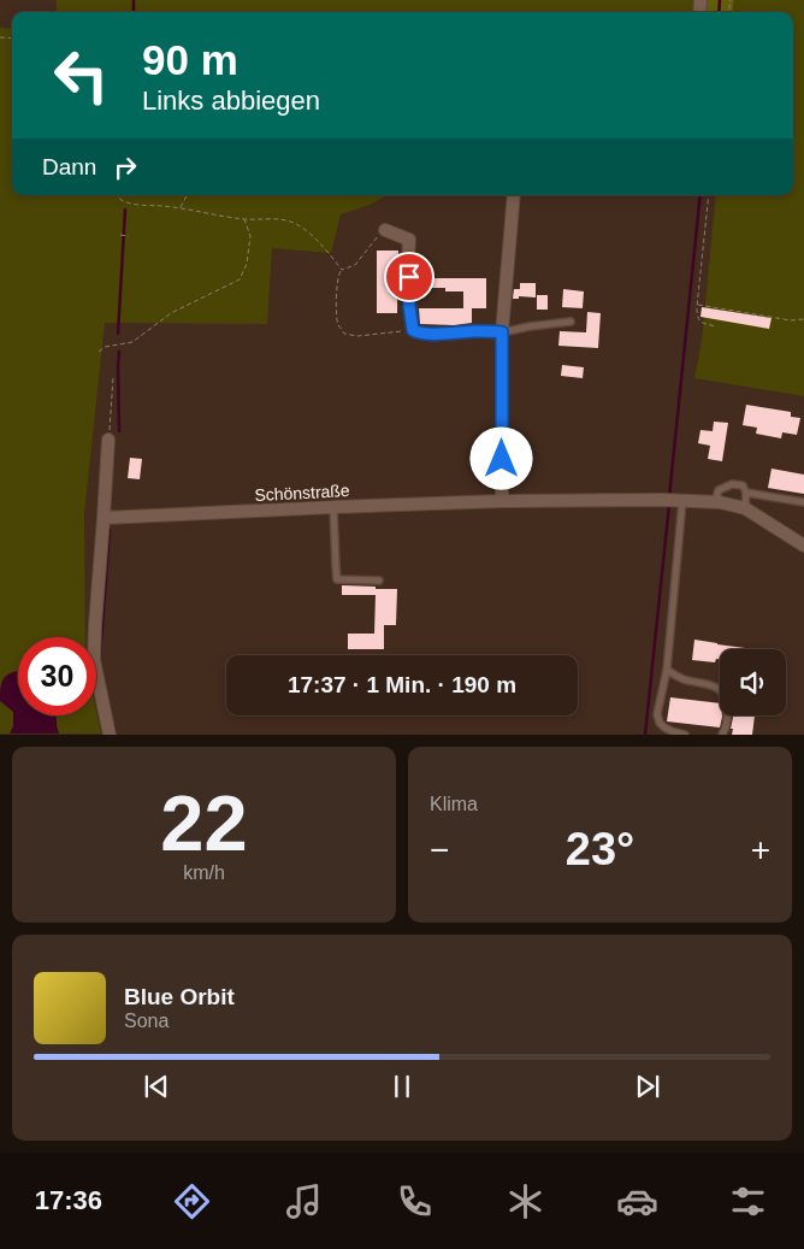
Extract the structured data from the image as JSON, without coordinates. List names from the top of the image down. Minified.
{"streets":{"street":["Schönstraße"]},"page":{"turn":["90 m","Links abbiegen"],"then":"Dann","limit":"30","trip":"17:37 · 1 Min. · 190 m","tile":[["22","km/h"],"Klima"],"heat":["−","23°","+"],"song":["Blue Orbit","Sona"],"tabs":"17:36"}}
